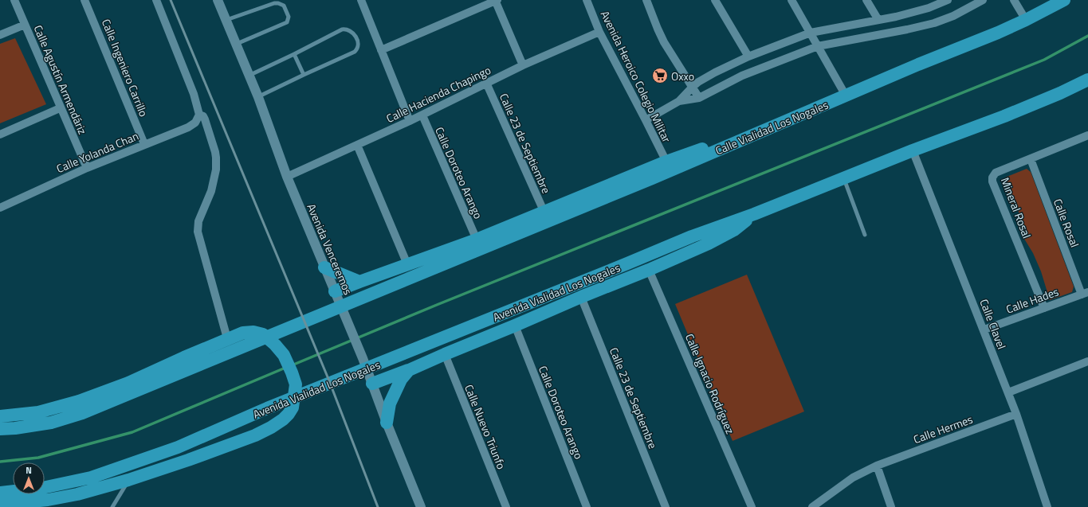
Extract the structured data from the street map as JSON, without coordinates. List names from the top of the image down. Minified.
{"streets":{"highway":["Calle Vialidad Los Nogales","Avenida Vialidad Los Nogales"],"street":["Calle Ingeniero Carrillo","Avenida Heroico Colegio Militar","Calle Agustín Armendáriz","Calle Hacienda Chapingo","Calle 23 de Septiembre","Calle Yolanda Chan","Calle Doroteo Arango","Mineral Rosal","Calle Rosal","Avenida Venceremos","Calle Hades","Calle Clavel","Calle Ignacio Rodríguez","Calle Nuevo Triunfo","Calle Hermes"]},"crossings":[["Calle Ingeniero Carrillo","Calle Yolanda Chan"],["Avenida Heroico Colegio Militar","Calle Hacienda Chapingo"],["Calle Agustín Armendáriz","Calle Yolanda Chan"],["Calle Hacienda Chapingo","Calle 23 de Septiembre"],["Calle Hacienda Chapingo","Calle Doroteo Arango"],["Calle Hacienda Chapingo","Avenida Venceremos"],["Calle Vialidad Los Nogales","Calle Doroteo Arango"],["Mineral Rosal","Calle Rosal"],["Mineral Rosal","Calle Hades"],["Calle Rosal","Calle Hades"],["Calle Hades","Calle Clavel"],["Calle Clavel","Calle Hermes"]],"places":{"supermarket":["Oxxo"]},"north":"top"}
